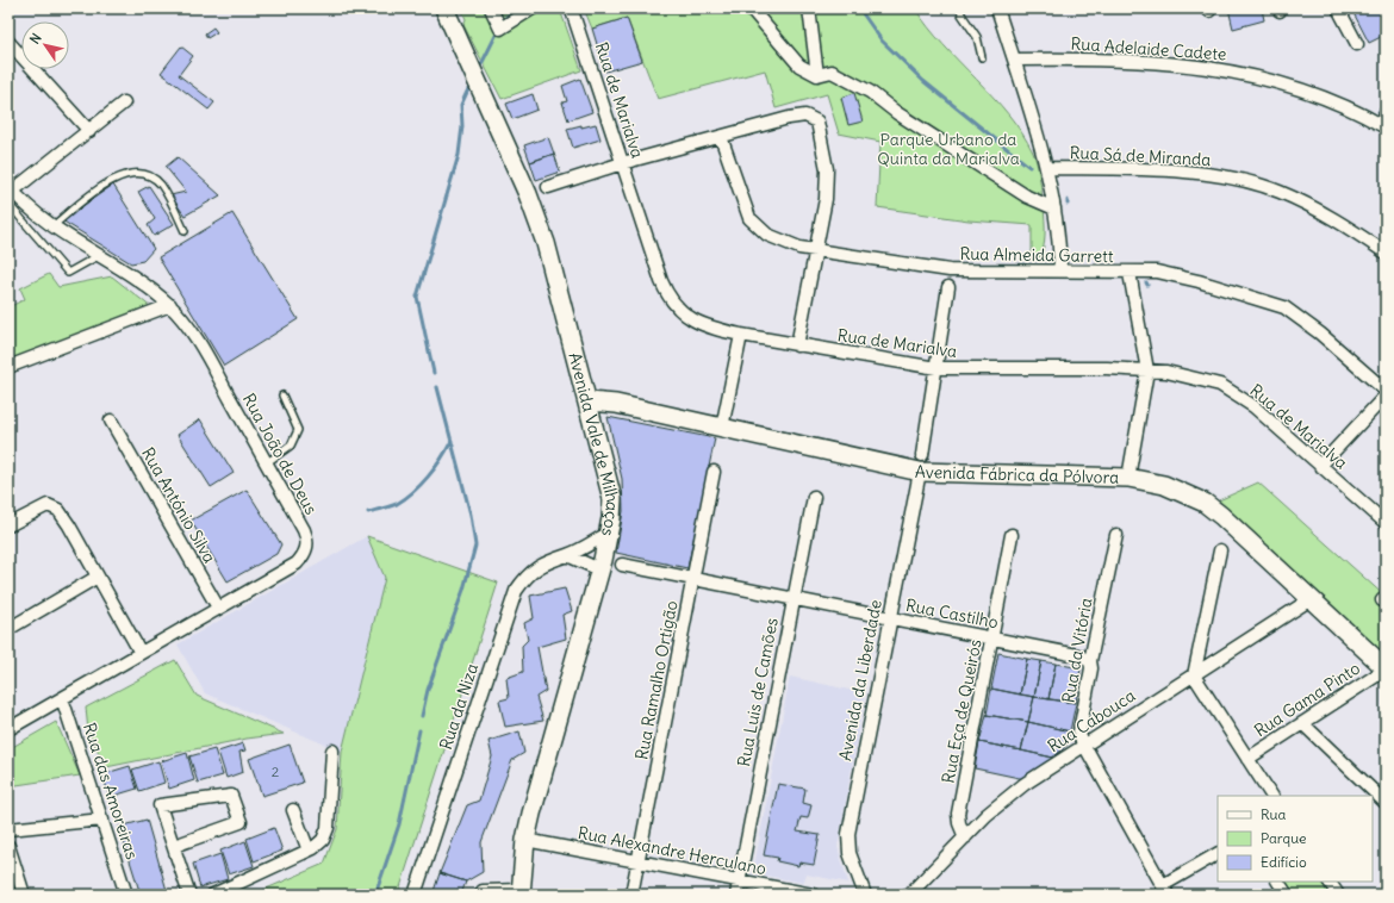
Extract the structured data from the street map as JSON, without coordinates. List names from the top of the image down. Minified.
{"streets":{"street":["Rua Adelaide Cadete","Rua de Marialva","Rua Sá de Miranda","Rua Almeida Garrett","Avenida Vale de Milhaços","Rua João de Deus","Avenida Fábrica da Pólvora","Rua António Silva","Rua Castilho","Rua da Vitória","Rua Ramalho Ortigão","Avenida da Liberdade","Rua Luis de Camões","Rua Gama Pinto","Rua da Niza","Rua Eça de Queirós","Rua Cabouca","Rua das Amoreiras","Rua Alexandre Herculano"]},"crossings":[["Rua de Marialva","Avenida da Liberdade"],["Avenida Vale de Milhaços","Avenida Fábrica da Pólvora"],["Avenida Vale de Milhaços","Rua da Niza"],["Avenida Vale de Milhaços","Rua Alexandre Herculano"],["Rua João de Deus","Rua António Silva"],["Rua João de Deus","Rua das Amoreiras"],["Avenida Fábrica da Pólvora","Avenida da Liberdade"],["Avenida Fábrica da Pólvora","Rua Gama Pinto"],["Avenida Fábrica da Pólvora","Rua Cabouca"],["Rua Castilho","Rua da Vitória"],["Rua Castilho","Rua Ramalho Ortigão"],["Rua Castilho","Avenida da Liberdade"],["Rua Castilho","Rua Luis de Camões"],["Rua Castilho","Rua Eça de Queirós"],["Rua da Vitória","Rua Cabouca"],["Rua Ramalho Ortigão","Rua Alexandre Herculano"],["Rua Luis de Camões","Rua Alexandre Herculano"],["Rua Eça de Queirós","Rua Cabouca"]],"parks":["Parque Urbano da Quinta da Marialva"],"house_numbers":["2"],"legend":["Rua","Parque","Edifício"],"north":"top left"}
